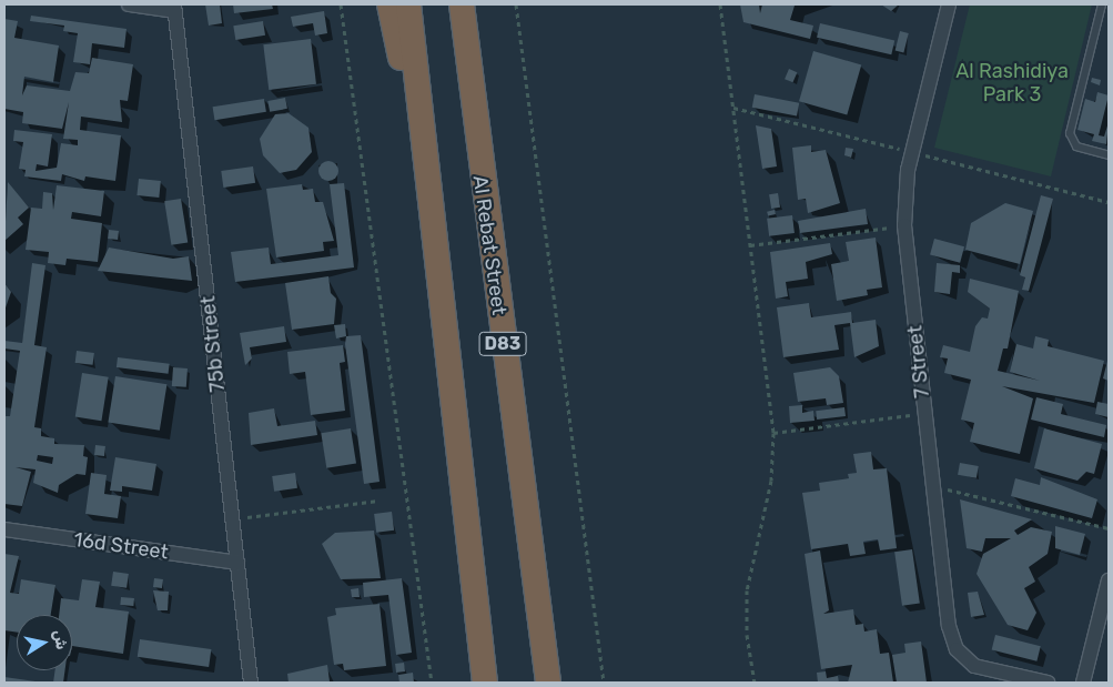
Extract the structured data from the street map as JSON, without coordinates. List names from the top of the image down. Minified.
{"streets":{"highway":["Al Rebat Street","D83"],"street":["75b Street","7 Street","16d Street"]},"crossings":[["75b Street","16d Street"]],"parks":["Al Rashidiya Park 3"],"north":"right"}
